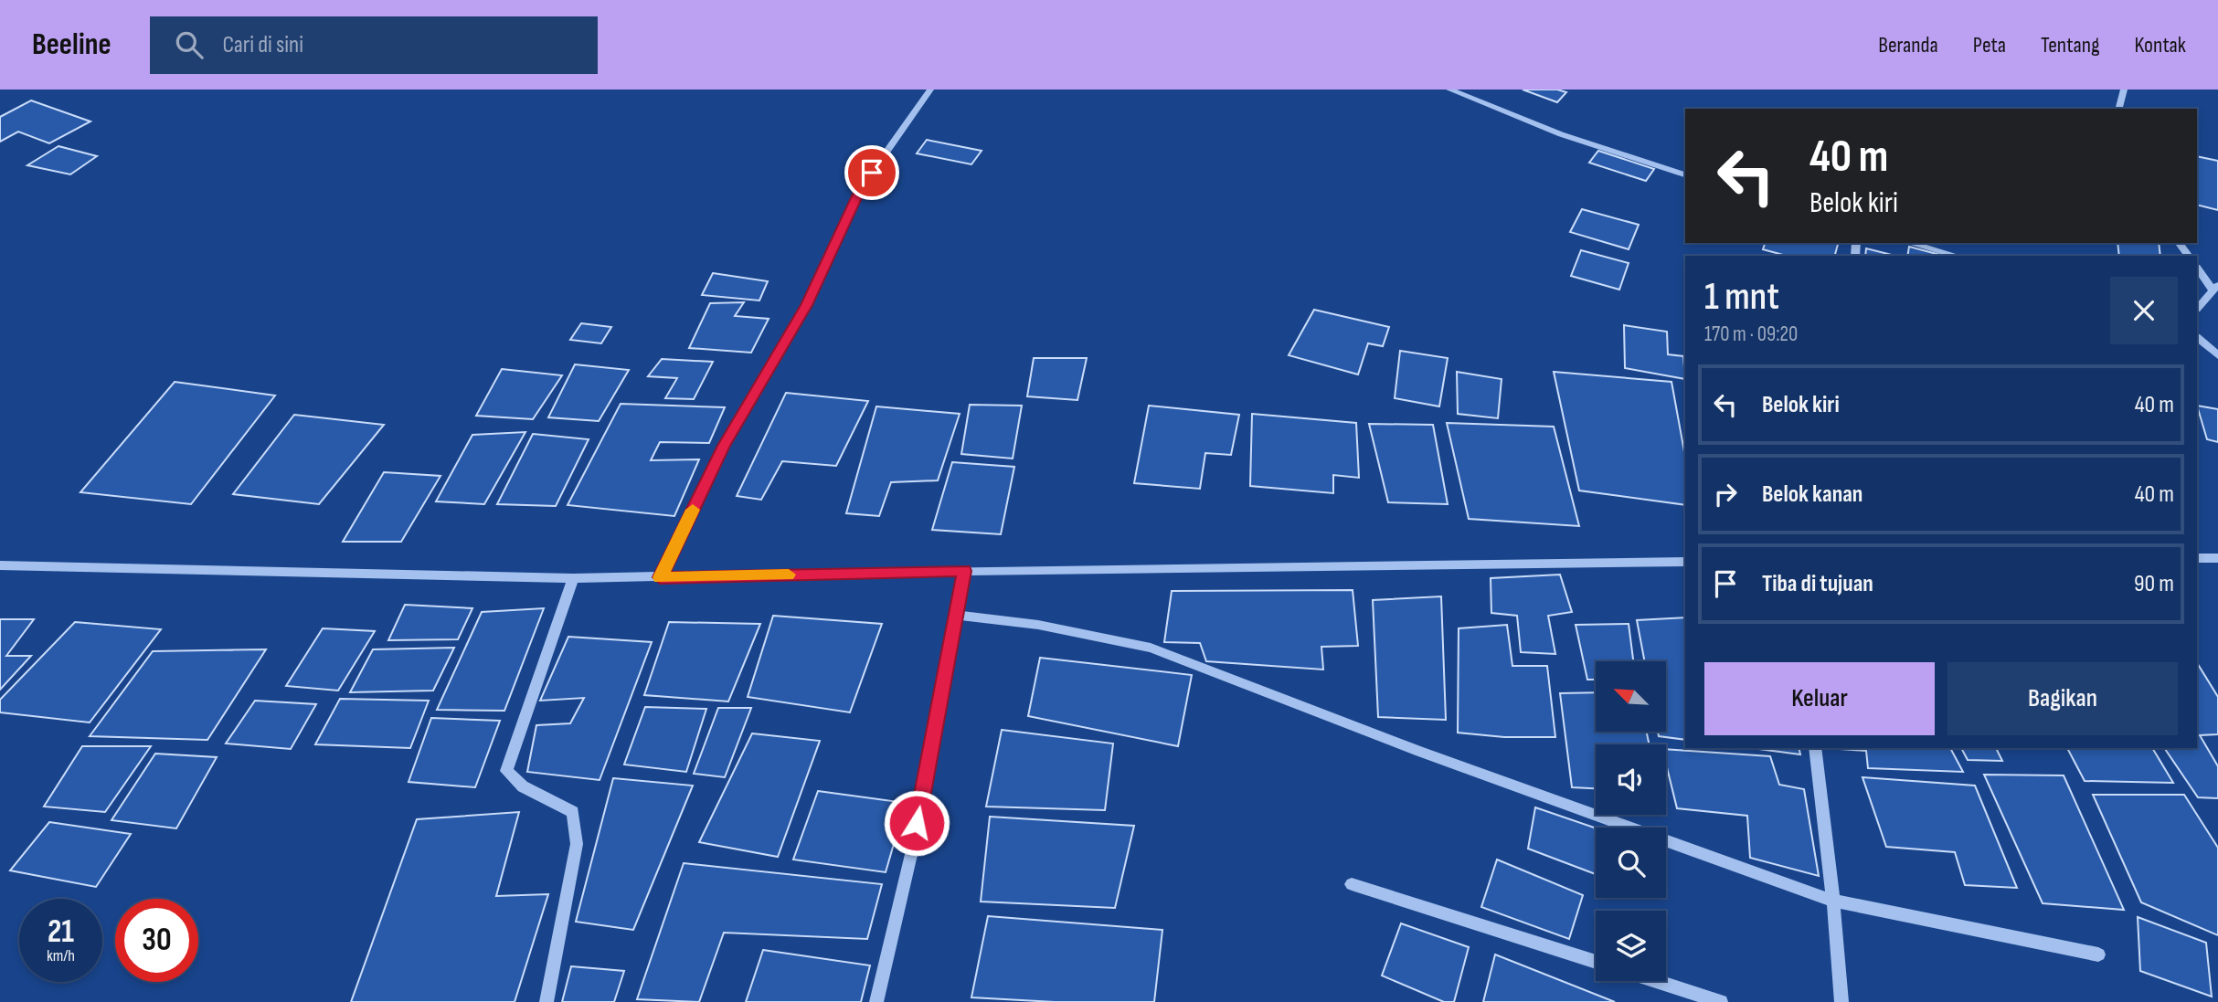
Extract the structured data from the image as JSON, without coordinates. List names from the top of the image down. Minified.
{"north":"top left","page":{"header":"Beeline","search":"Cari di sini","nav":["Beranda","Peta","Tentang","Kontak"],"turn":["40 m","Belok kiri"],"heading":["1 mnt","170 m · 09:20"],"list":[{"name":"Belok kiri","value":"40 m"},{"name":"Belok kanan","value":"40 m"},{"name":"Tiba di tujuan","value":"90 m"}],"buttons":["Keluar","Bagikan"],"speed":"21 km/h","limit":"30"}}
